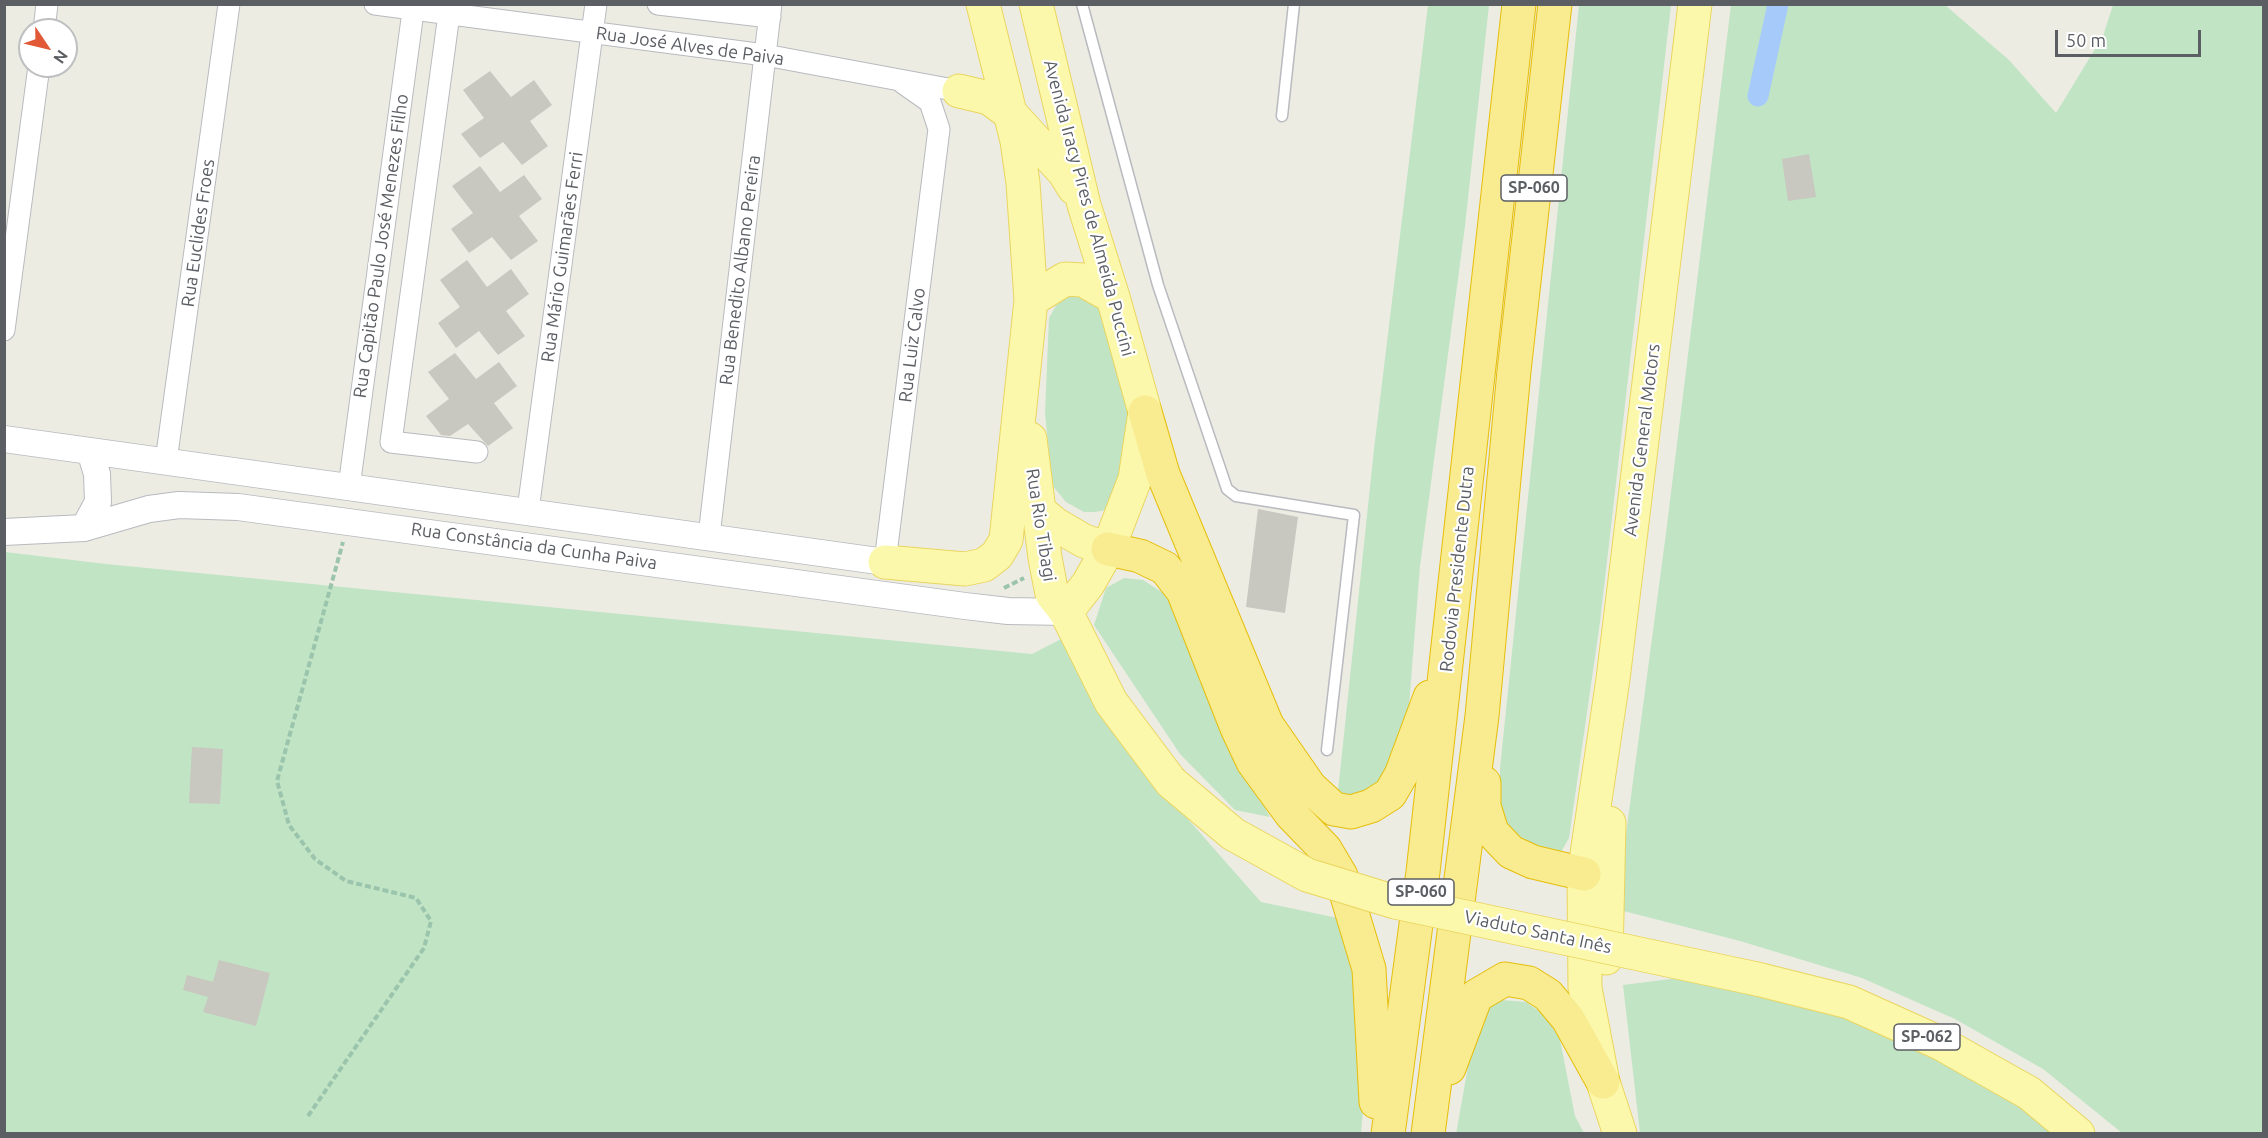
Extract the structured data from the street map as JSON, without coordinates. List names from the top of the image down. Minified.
{"streets":{"highway":["SP-060","Rodovia Presidente Dutra"],"main road":["Avenida Iracy Pires de Almeida Puccini","Avenida General Motors","Rua Rio Tibagi","Viaduto Santa Inês","SP-062"],"street":["Rua José Alves de Paiva","Rua Euclides Froes","Rua Capitão Paulo José Menezes Filho","Rua Mário Guimarães Ferri","Rua Benedito Albano Pereira","Rua Luiz Calvo","Rua Constância da Cunha Paiva"]},"crossings":[["Rua José Alves de Paiva","Rua Capitão Paulo José Menezes Filho"],["Rua José Alves de Paiva","Rua Mário Guimarães Ferri"],["Rua José Alves de Paiva","Rua Benedito Albano Pereira"],["Rua José Alves de Paiva","Rua Luiz Calvo"],["Rua Euclides Froes","Rua Constância da Cunha Paiva"],["Rua Capitão Paulo José Menezes Filho","Rua Constância da Cunha Paiva"],["Rua Mário Guimarães Ferri","Rua Constância da Cunha Paiva"],["Rua Benedito Albano Pereira","Rua Constância da Cunha Paiva"],["Rua Luiz Calvo","Rua Constância da Cunha Paiva"],["Rua Rio Tibagi","Rua Constância da Cunha Paiva"],["Rua Rio Tibagi","Viaduto Santa Inês"]],"scale_bar":"50 m","north":"bottom right"}
